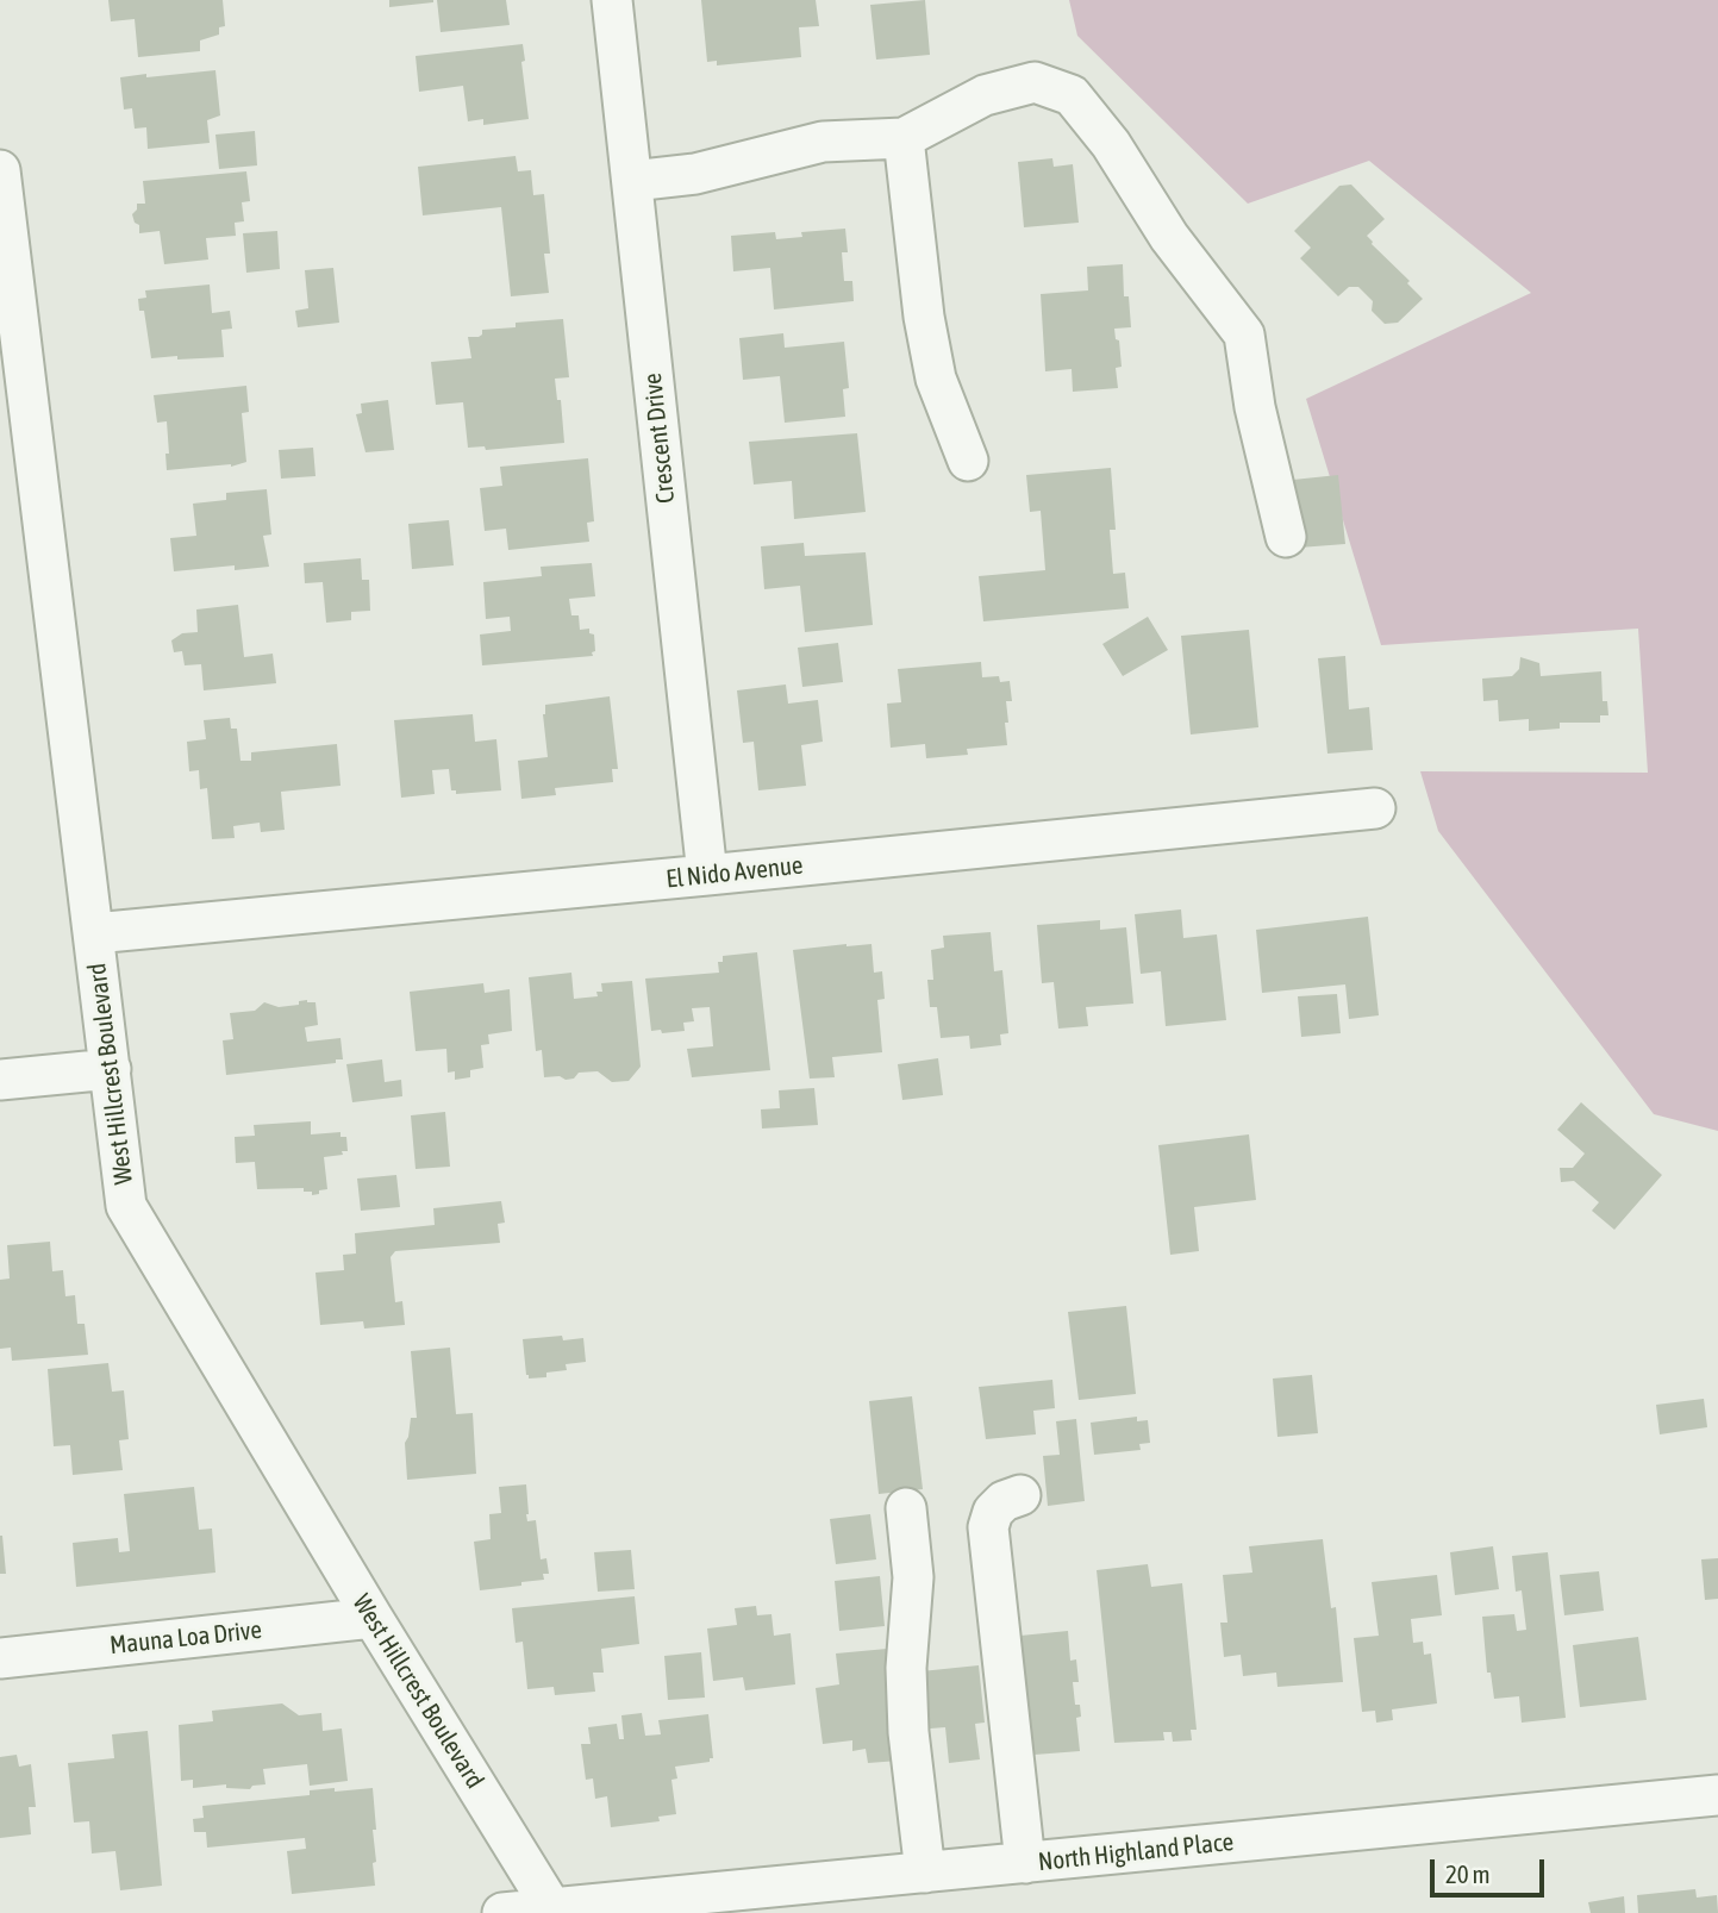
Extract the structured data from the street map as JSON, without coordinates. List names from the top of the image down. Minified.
{"streets":{"street":["Crescent Drive","El Nido Avenue","West Hillcrest Boulevard","Mauna Loa Drive","North Highland Place"]},"crossings":[["Crescent Drive","El Nido Avenue"],["El Nido Avenue","West Hillcrest Boulevard"],["West Hillcrest Boulevard","Mauna Loa Drive"],["West Hillcrest Boulevard","North Highland Place"]],"scale_bar":"20 m"}
